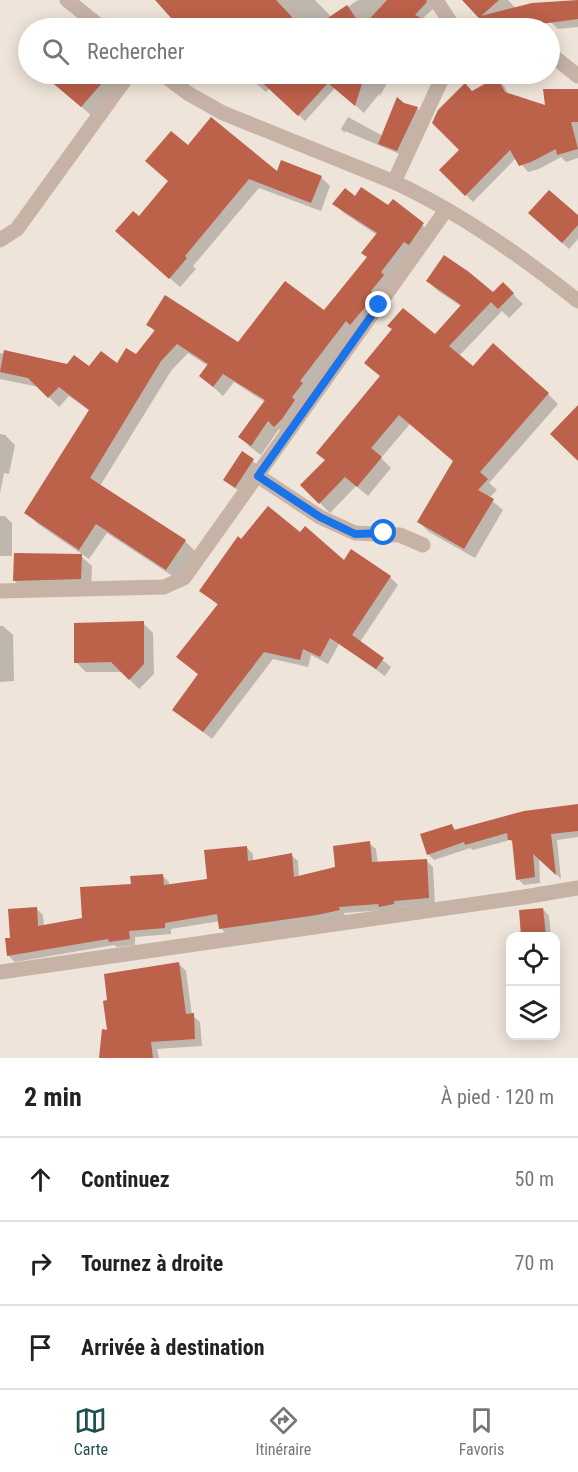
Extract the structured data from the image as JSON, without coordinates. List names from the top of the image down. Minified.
{"page":{"search":"Rechercher","heading":["2 min","À pied · 120 m"],"list":[["Continuez","50 m"],["Tournez à droite","70 m"],"Arrivée à destination"],"nav":["Carte","Itinéraire","Favoris"]}}
